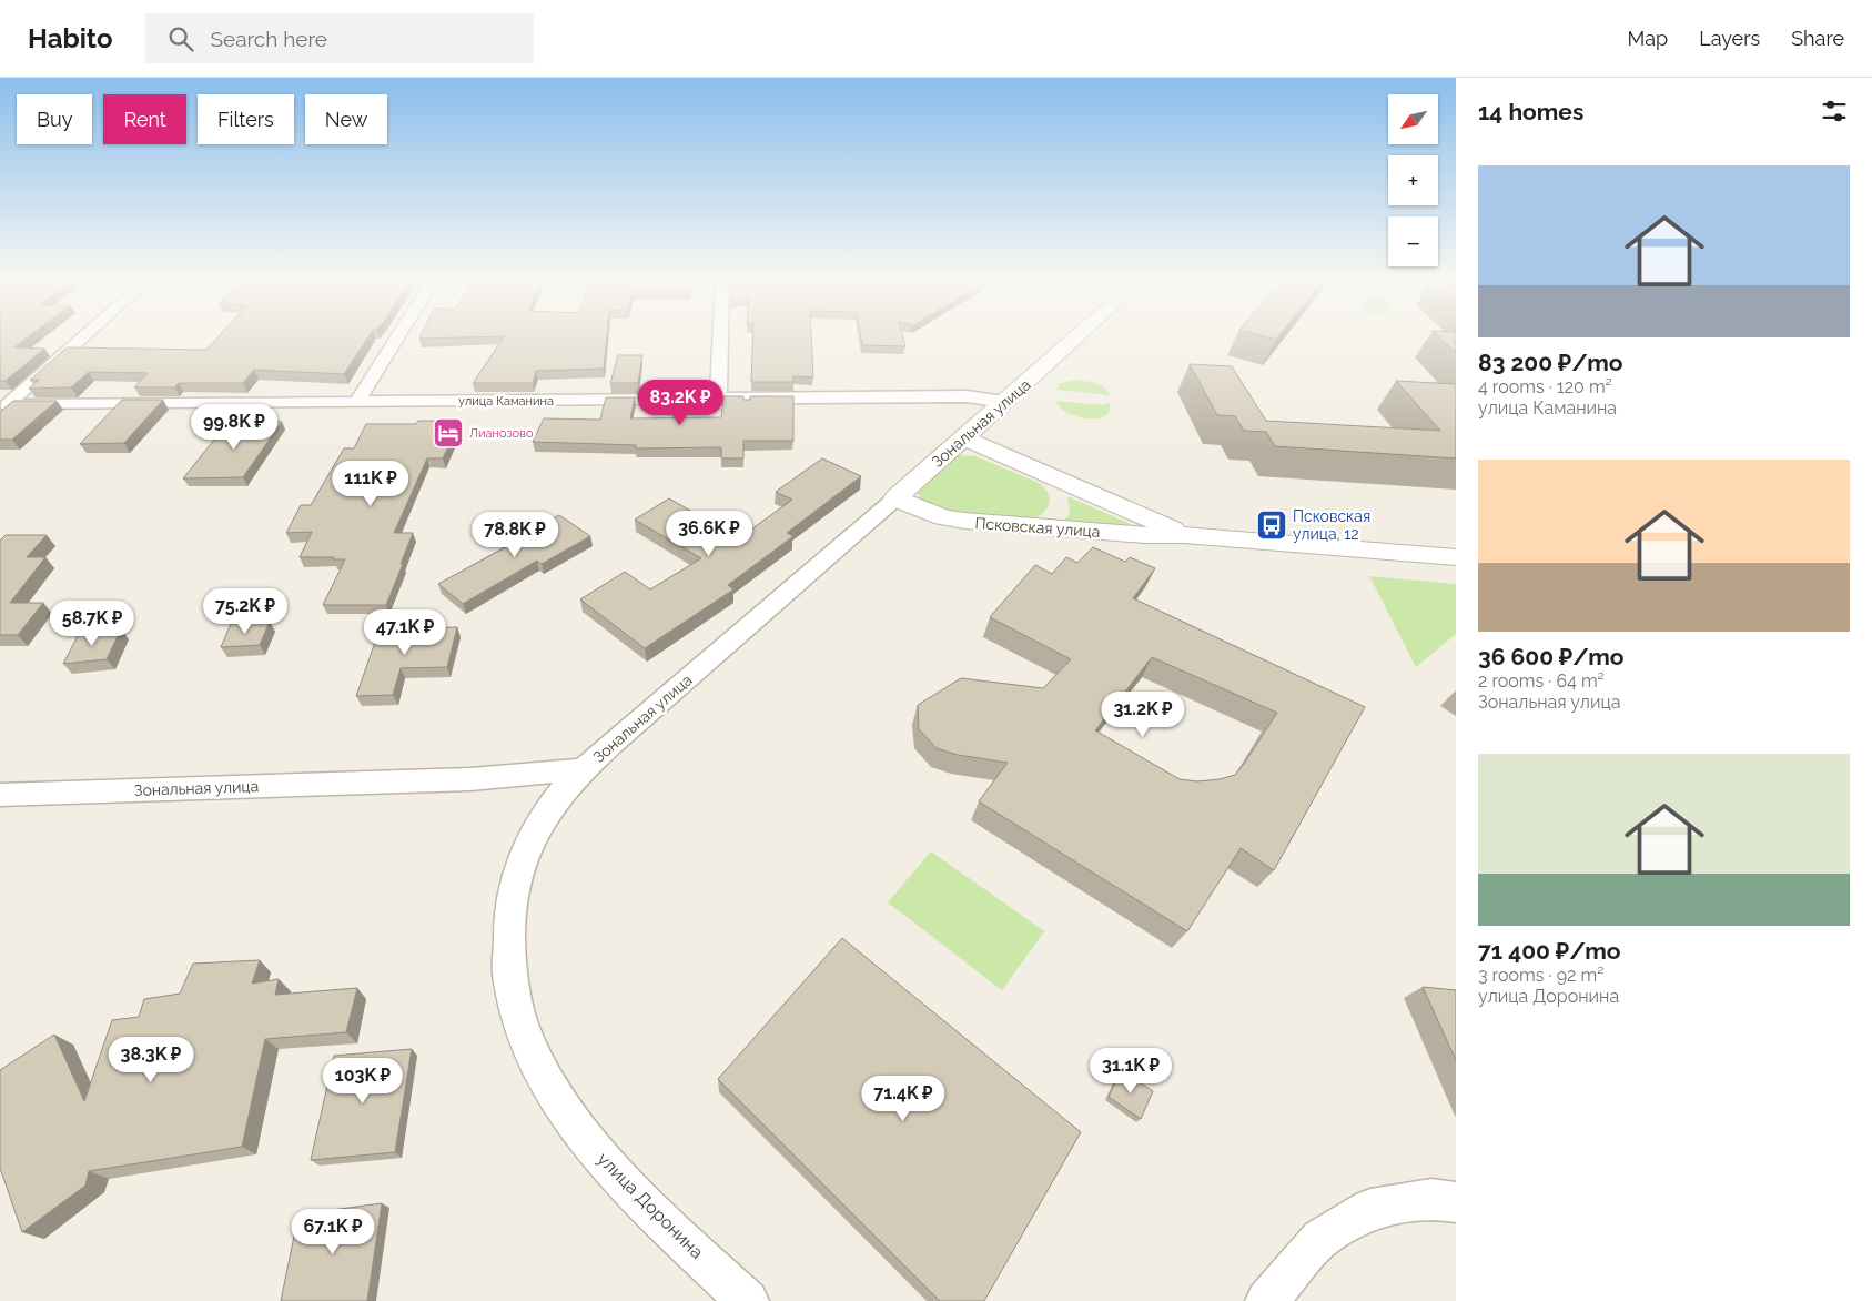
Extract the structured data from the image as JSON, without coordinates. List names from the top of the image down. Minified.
{"streets":{"street":["улица Каманина","Зональная улица","Псковская улица","улица Доронина"]},"crossings":[["улица Каманина","Зональная улица"],["Зональная улица","Псковская улица"],["Зональная улица","улица Доронина"]],"places":{"hotel":["Лианозово"],"bus stop":["Псковская улица, 12"]},"north":"bottom left","page":{"header":"Habito","search":"Search here","nav":["Map","Layers","Share"],"heading":"14 homes","map_buttons":["+","−"],"chip":["Buy","Rent","Filters","New"],"list":[{"name":"83 200 ₽/mo","note":"4 rooms · 120 m² · улица Каманина"},{"name":"36 600 ₽/mo","note":"2 rooms · 64 m² · Зональная улица"},{"name":"71 400 ₽/mo","note":"3 rooms · 92 m² · улица Доронина"}],"price":["83.2K ₽","99.8K ₽","111K ₽","36.6K ₽","78.8K ₽","75.2K ₽","58.7K ₽","47.1K ₽","31.2K ₽","38.3K ₽","31.1K ₽","103K ₽","71.4K ₽","67.1K ₽"]}}
